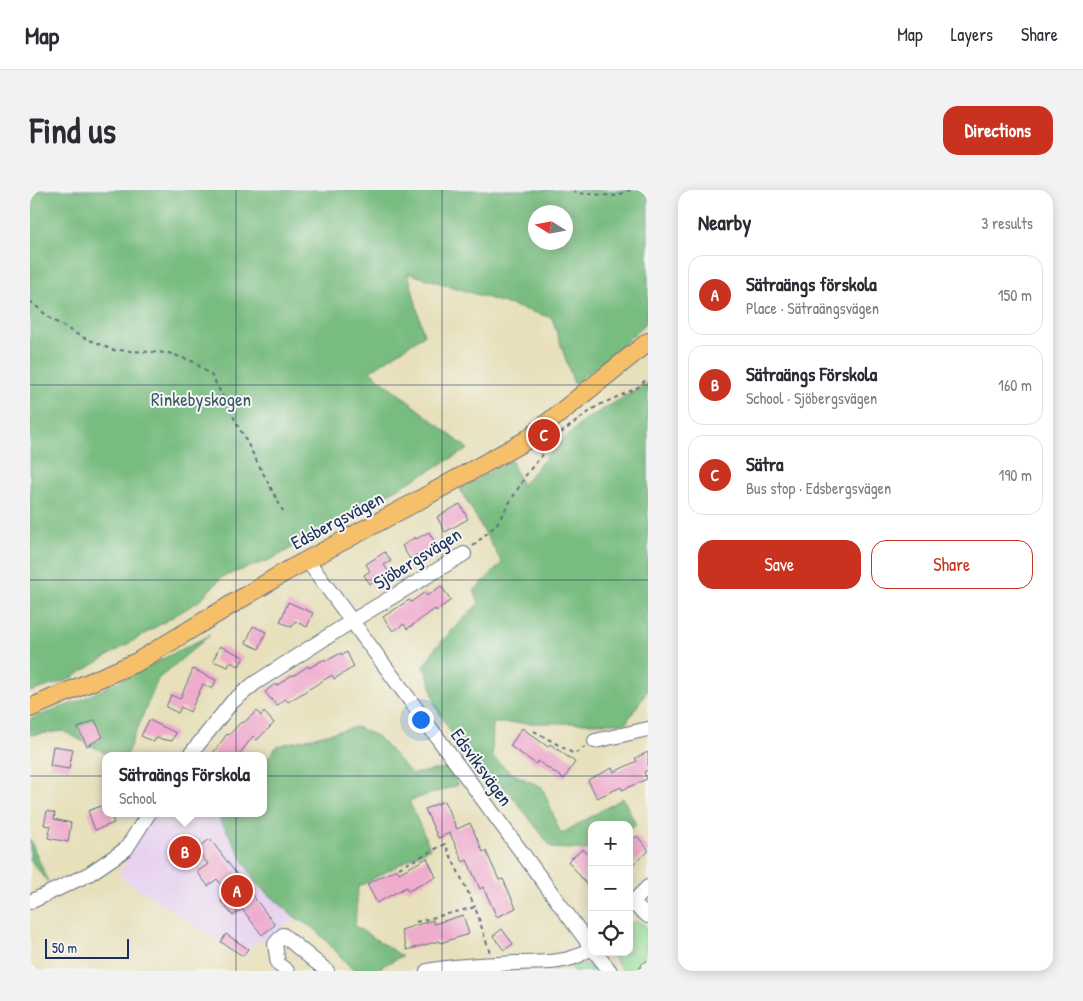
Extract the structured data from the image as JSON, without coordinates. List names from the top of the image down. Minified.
{"streets":{"main road":["Edsbergsvägen"],"street":["Sjöbergsvägen","Edsviksvägen"]},"crossings":[["Edsbergsvägen","Edsviksvägen"],["Sjöbergsvägen","Edsviksvägen"]],"parks":["Rinkebyskogen"],"scale_bar":"50 m","north":"left","page":{"header":"Map","nav":["Map","Layers","Share"],"buttons":["Directions",["Save","Share"]],"title":"Find us","heading":["Nearby","3 results"],"list":[{"mark":"A","name":"Sätraängs förskola","note":"Place · Sätraängsvägen","value":"150 m"},{"mark":"B","name":"Sätraängs Förskola","note":"School · Sjöbergsvägen","value":"160 m"},{"mark":"C","name":"Sätra","note":"Bus stop · Edsbergsvägen","value":"190 m"}],"pins":["C","B","A"],"popup":["Sätraängs Förskola","School"],"map_buttons":["+","−"],"scale":"50 m"}}
